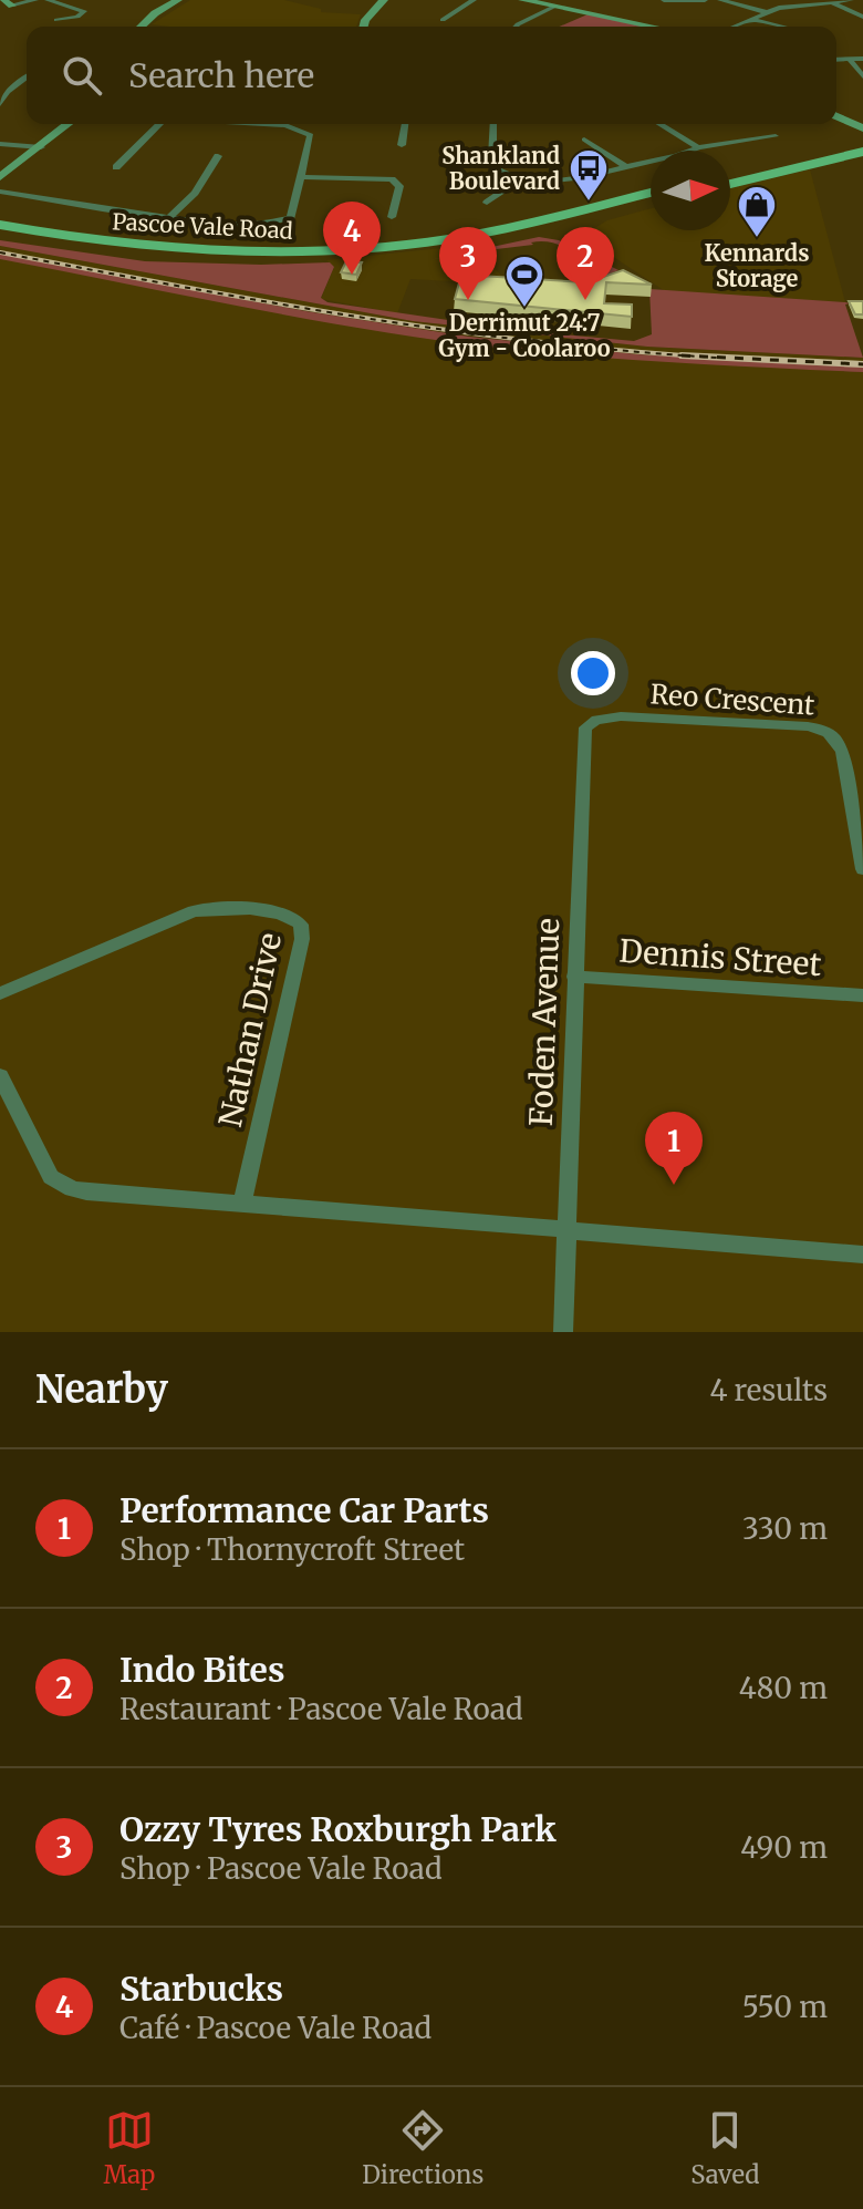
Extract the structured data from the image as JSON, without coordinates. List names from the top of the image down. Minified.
{"streets":{"main road":["Pascoe Vale Road"],"street":["Reo Crescent","Dennis Street","Foden Avenue","Nathan Drive"]},"crossings":[["Reo Crescent","Foden Avenue"],["Dennis Street","Foden Avenue"]],"places":{"bus stop":["Shankland Boulevard"],"shop":["Kennards Storage"],"sports":["Derrimut 24:7 Gym - Coolaroo"]},"north":"right","page":{"search":"Search here","pins":["4","2","3","1"],"heading":["Nearby","4 results"],"list":[{"mark":"1","name":"Performance Car Parts","note":"Shop · Thornycroft Street","value":"330 m"},{"mark":"2","name":"Indo Bites","note":"Restaurant · Pascoe Vale Road","value":"480 m"},{"mark":"3","name":"Ozzy Tyres Roxburgh Park","note":"Shop · Pascoe Vale Road","value":"490 m"},{"mark":"4","name":"Starbucks","note":"Café · Pascoe Vale Road","value":"550 m"}],"nav":["Map","Directions","Saved"]}}
